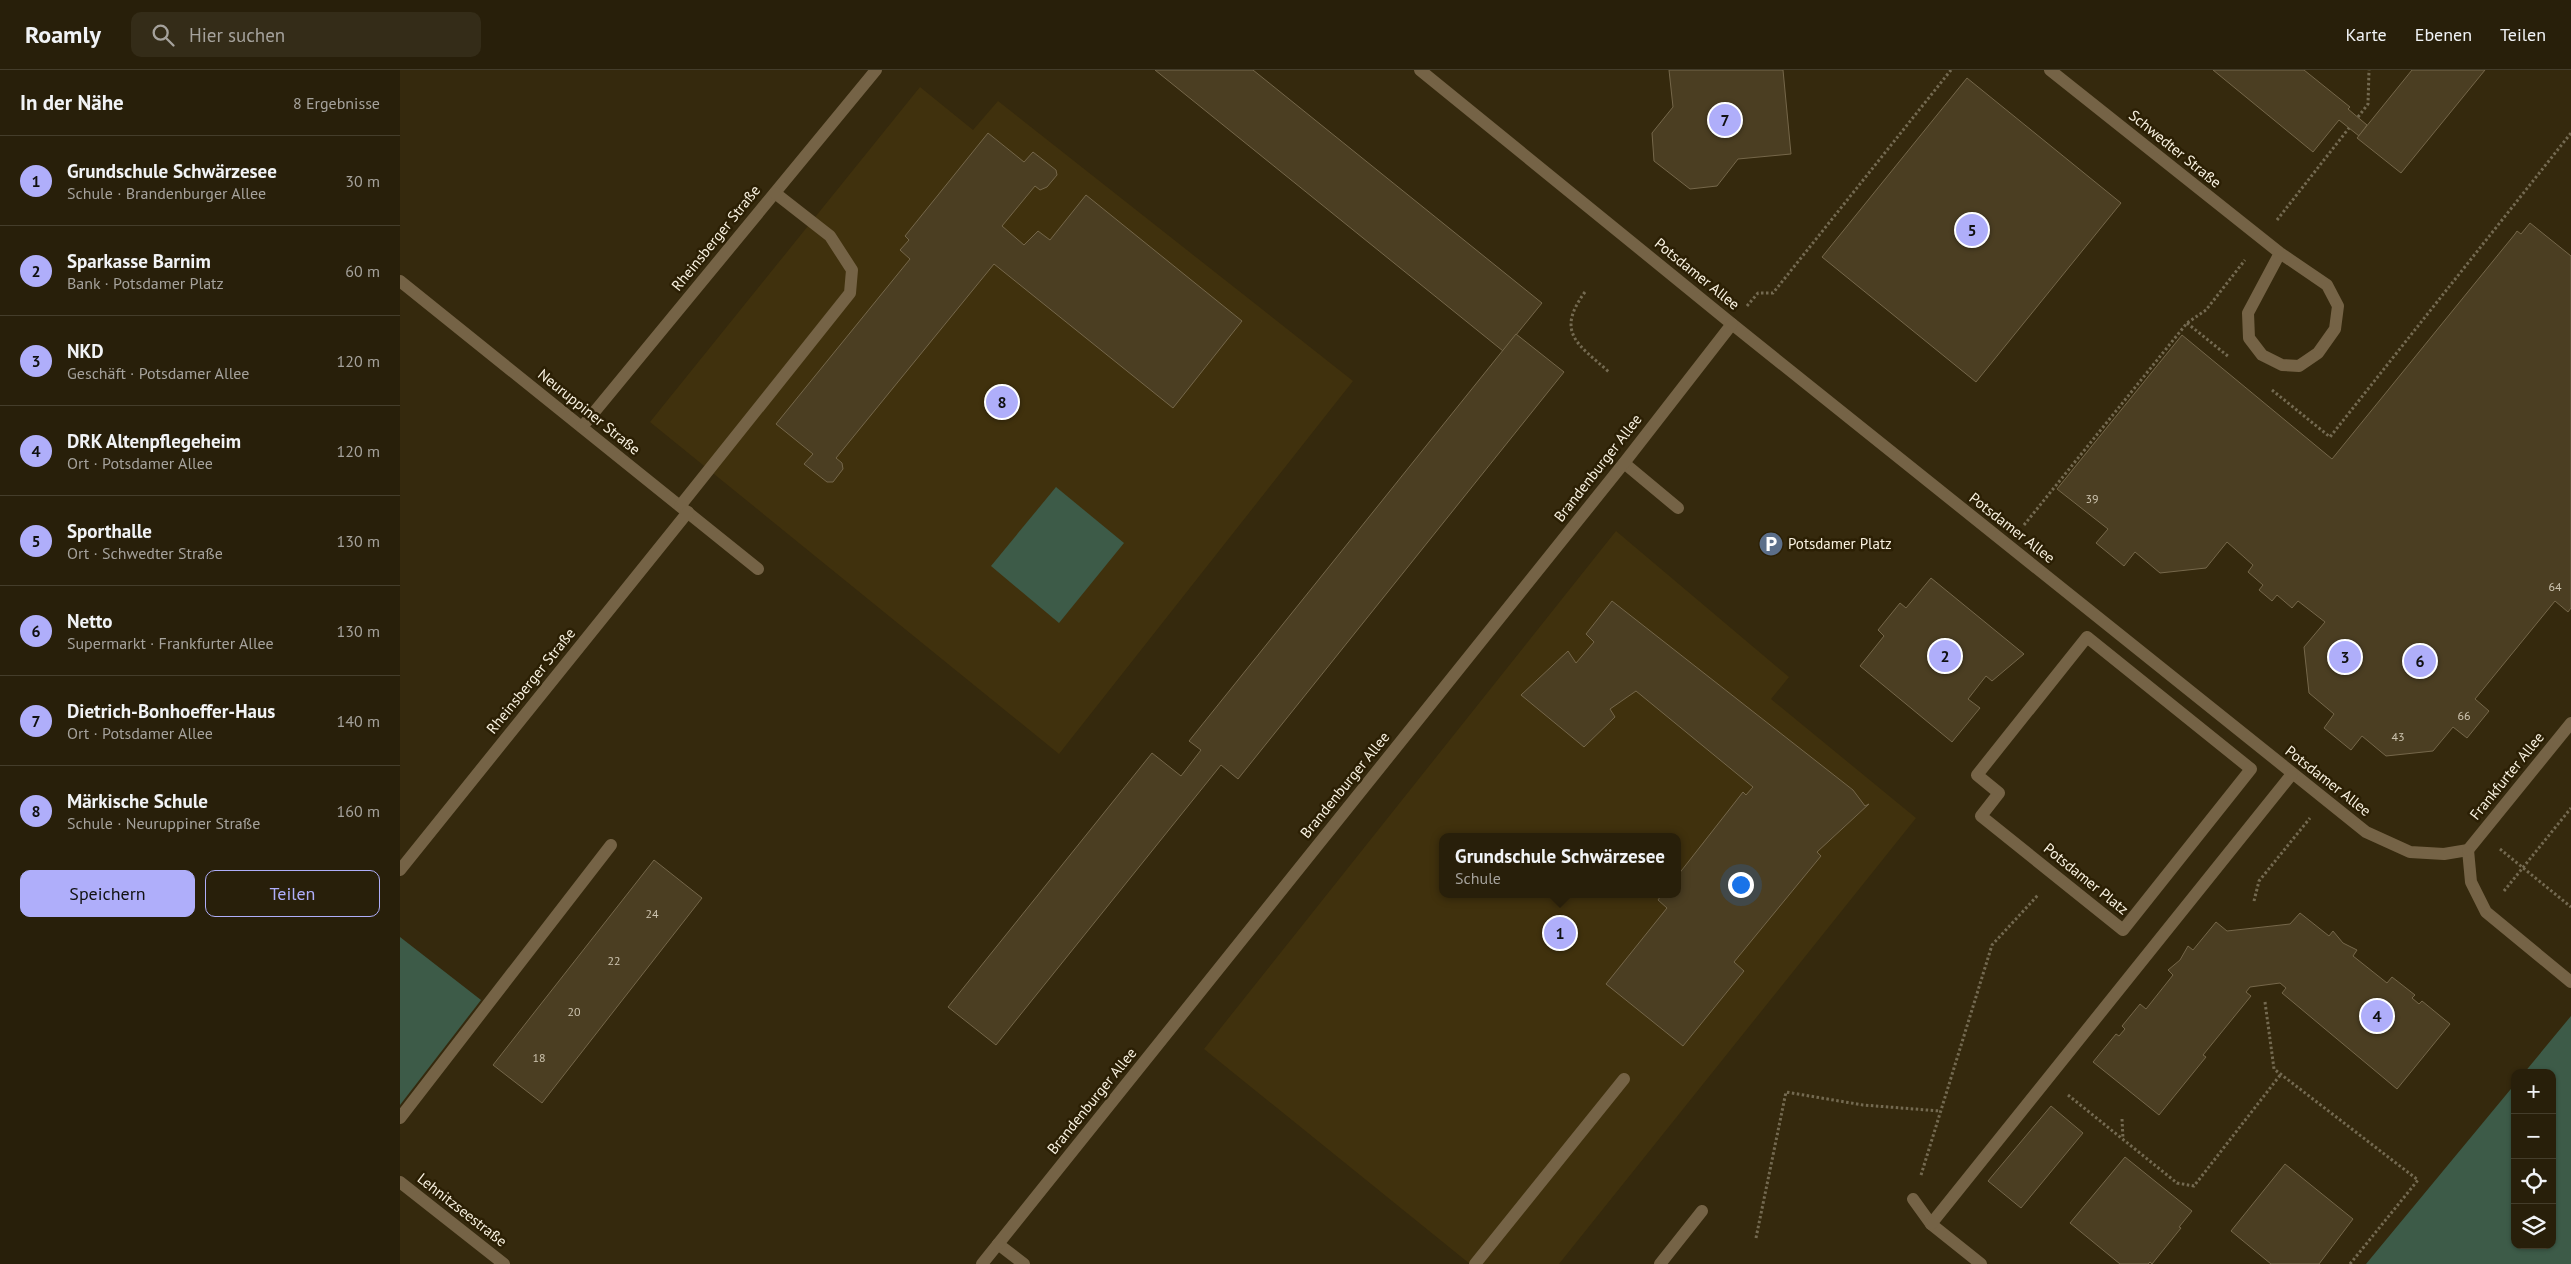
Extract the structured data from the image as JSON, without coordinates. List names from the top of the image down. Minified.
{"streets":{"street":["Schwedter Straße","Rheinsberger Straße","Potsdamer Allee","Neuruppiner Straße","Brandenburger Allee","Frankfurter Allee","Potsdamer Platz","Lehnitzseestraße"]},"crossings":[["Rheinsberger Straße","Neuruppiner Straße"],["Potsdamer Allee","Brandenburger Allee"],["Potsdamer Allee","Frankfurter Allee"]],"places":{"parking":["Potsdamer Platz"]},"house_numbers":["39","64","66","43","24","22","20","18"],"page":{"header":"Roamly","search":"Hier suchen","nav":["Karte","Ebenen","Teilen"],"heading":["In der Nähe","8 Ergebnisse"],"pins":["7","5","8","2","3","6","1","4"],"list":[{"mark":"1","name":"Grundschule Schwärzesee","note":"Schule · Brandenburger Allee","value":"30 m"},{"mark":"2","name":"Sparkasse Barnim","note":"Bank · Potsdamer Platz","value":"60 m"},{"mark":"3","name":"NKD","note":"Geschäft · Potsdamer Allee","value":"120 m"},{"mark":"4","name":"DRK Altenpflegeheim","note":"Ort · Potsdamer Allee","value":"120 m"},{"mark":"5","name":"Sporthalle","note":"Ort · Schwedter Straße","value":"130 m"},{"mark":"6","name":"Netto","note":"Supermarkt · Frankfurter Allee","value":"130 m"},{"mark":"7","name":"Dietrich-Bonhoeffer-Haus","note":"Ort · Potsdamer Allee","value":"140 m"},{"mark":"8","name":"Märkische Schule","note":"Schule · Neuruppiner Straße","value":"160 m"}],"popup":["Grundschule Schwärzesee","Schule"],"buttons":["Speichern","Teilen"],"map_buttons":["+","−"]}}
